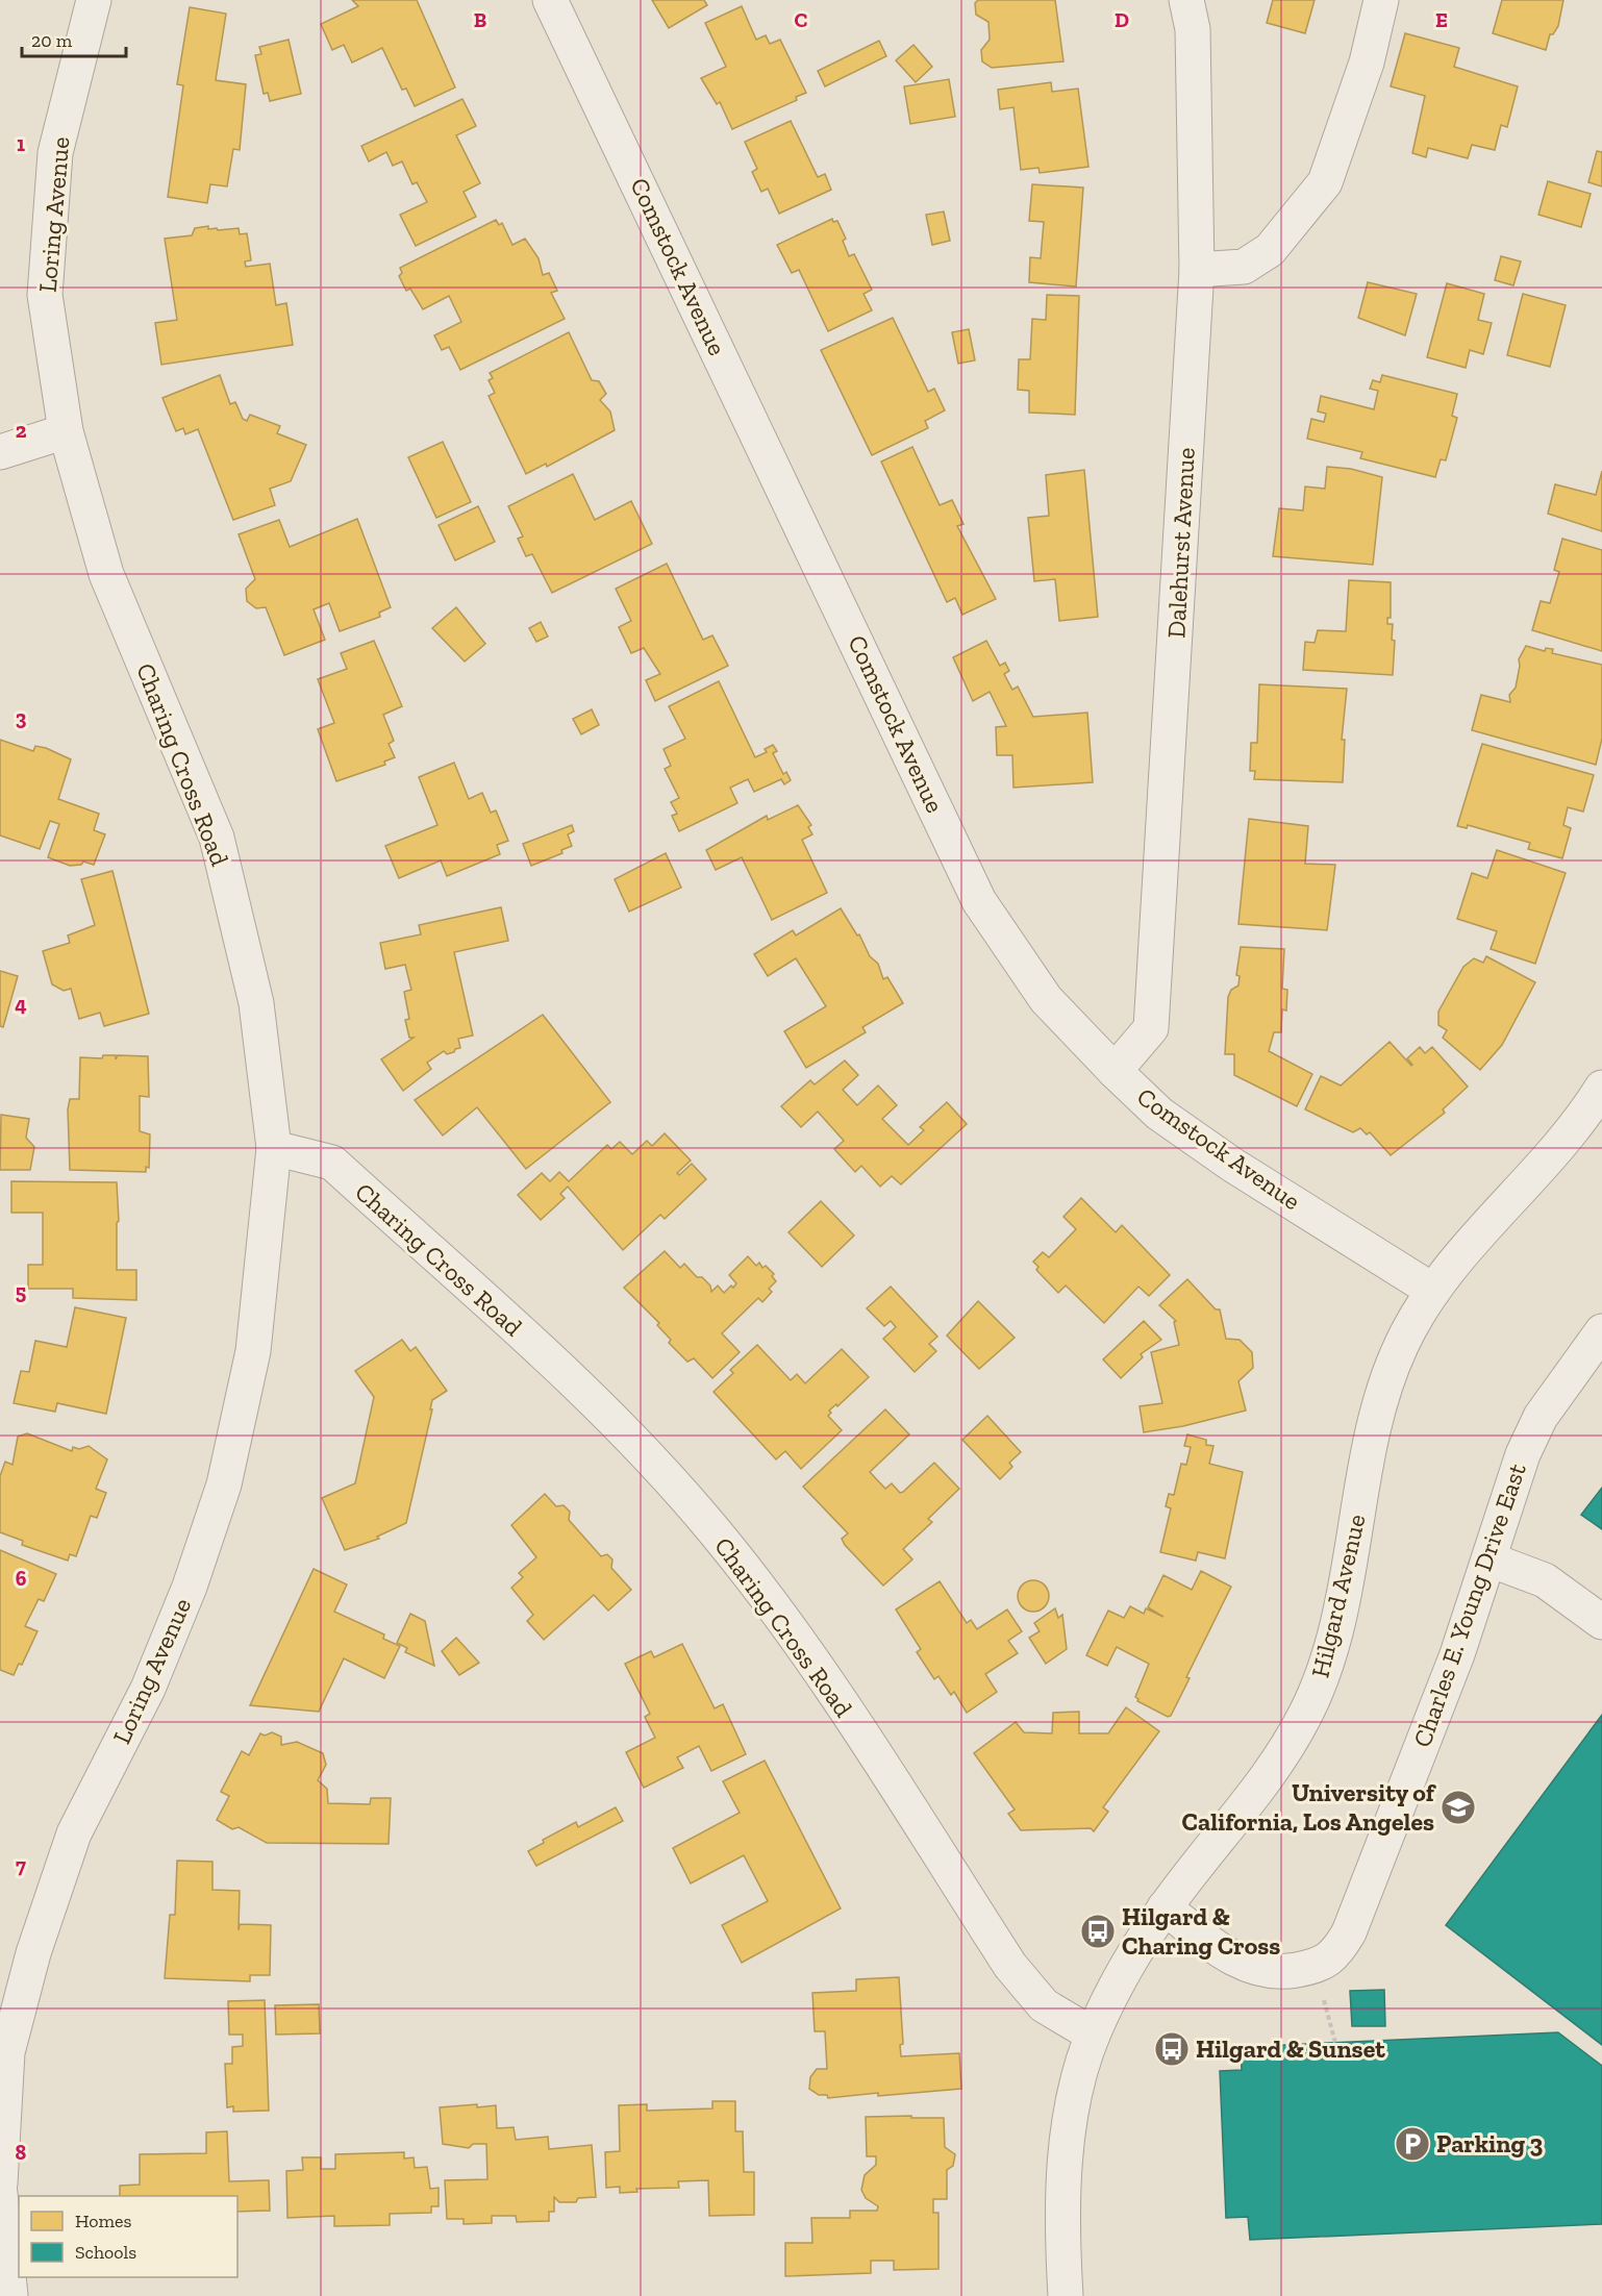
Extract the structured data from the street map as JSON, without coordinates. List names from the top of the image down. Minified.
{"streets":{"street":["Loring Avenue","Comstock Avenue","Dalehurst Avenue","Charing Cross Road","Hilgard Avenue","Charles E. Young Drive East"]},"crossings":[["Loring Avenue","Charing Cross Road"],["Comstock Avenue","Dalehurst Avenue"],["Comstock Avenue","Hilgard Avenue"],["Charing Cross Road","Hilgard Avenue"],["Hilgard Avenue","Charles E. Young Drive East"]],"places":{"school or university":["University of California, Los Angeles"],"bus stop":["Hilgard & Charing Cross","Hilgard & Sunset"],"parking":["Parking 3"]},"legend":["Homes","Schools"],"scale_bar":"20 m","grid":{"columns":["B","C","D","E"],"rows":["1","2","3","4","5","6","7","8"]}}
